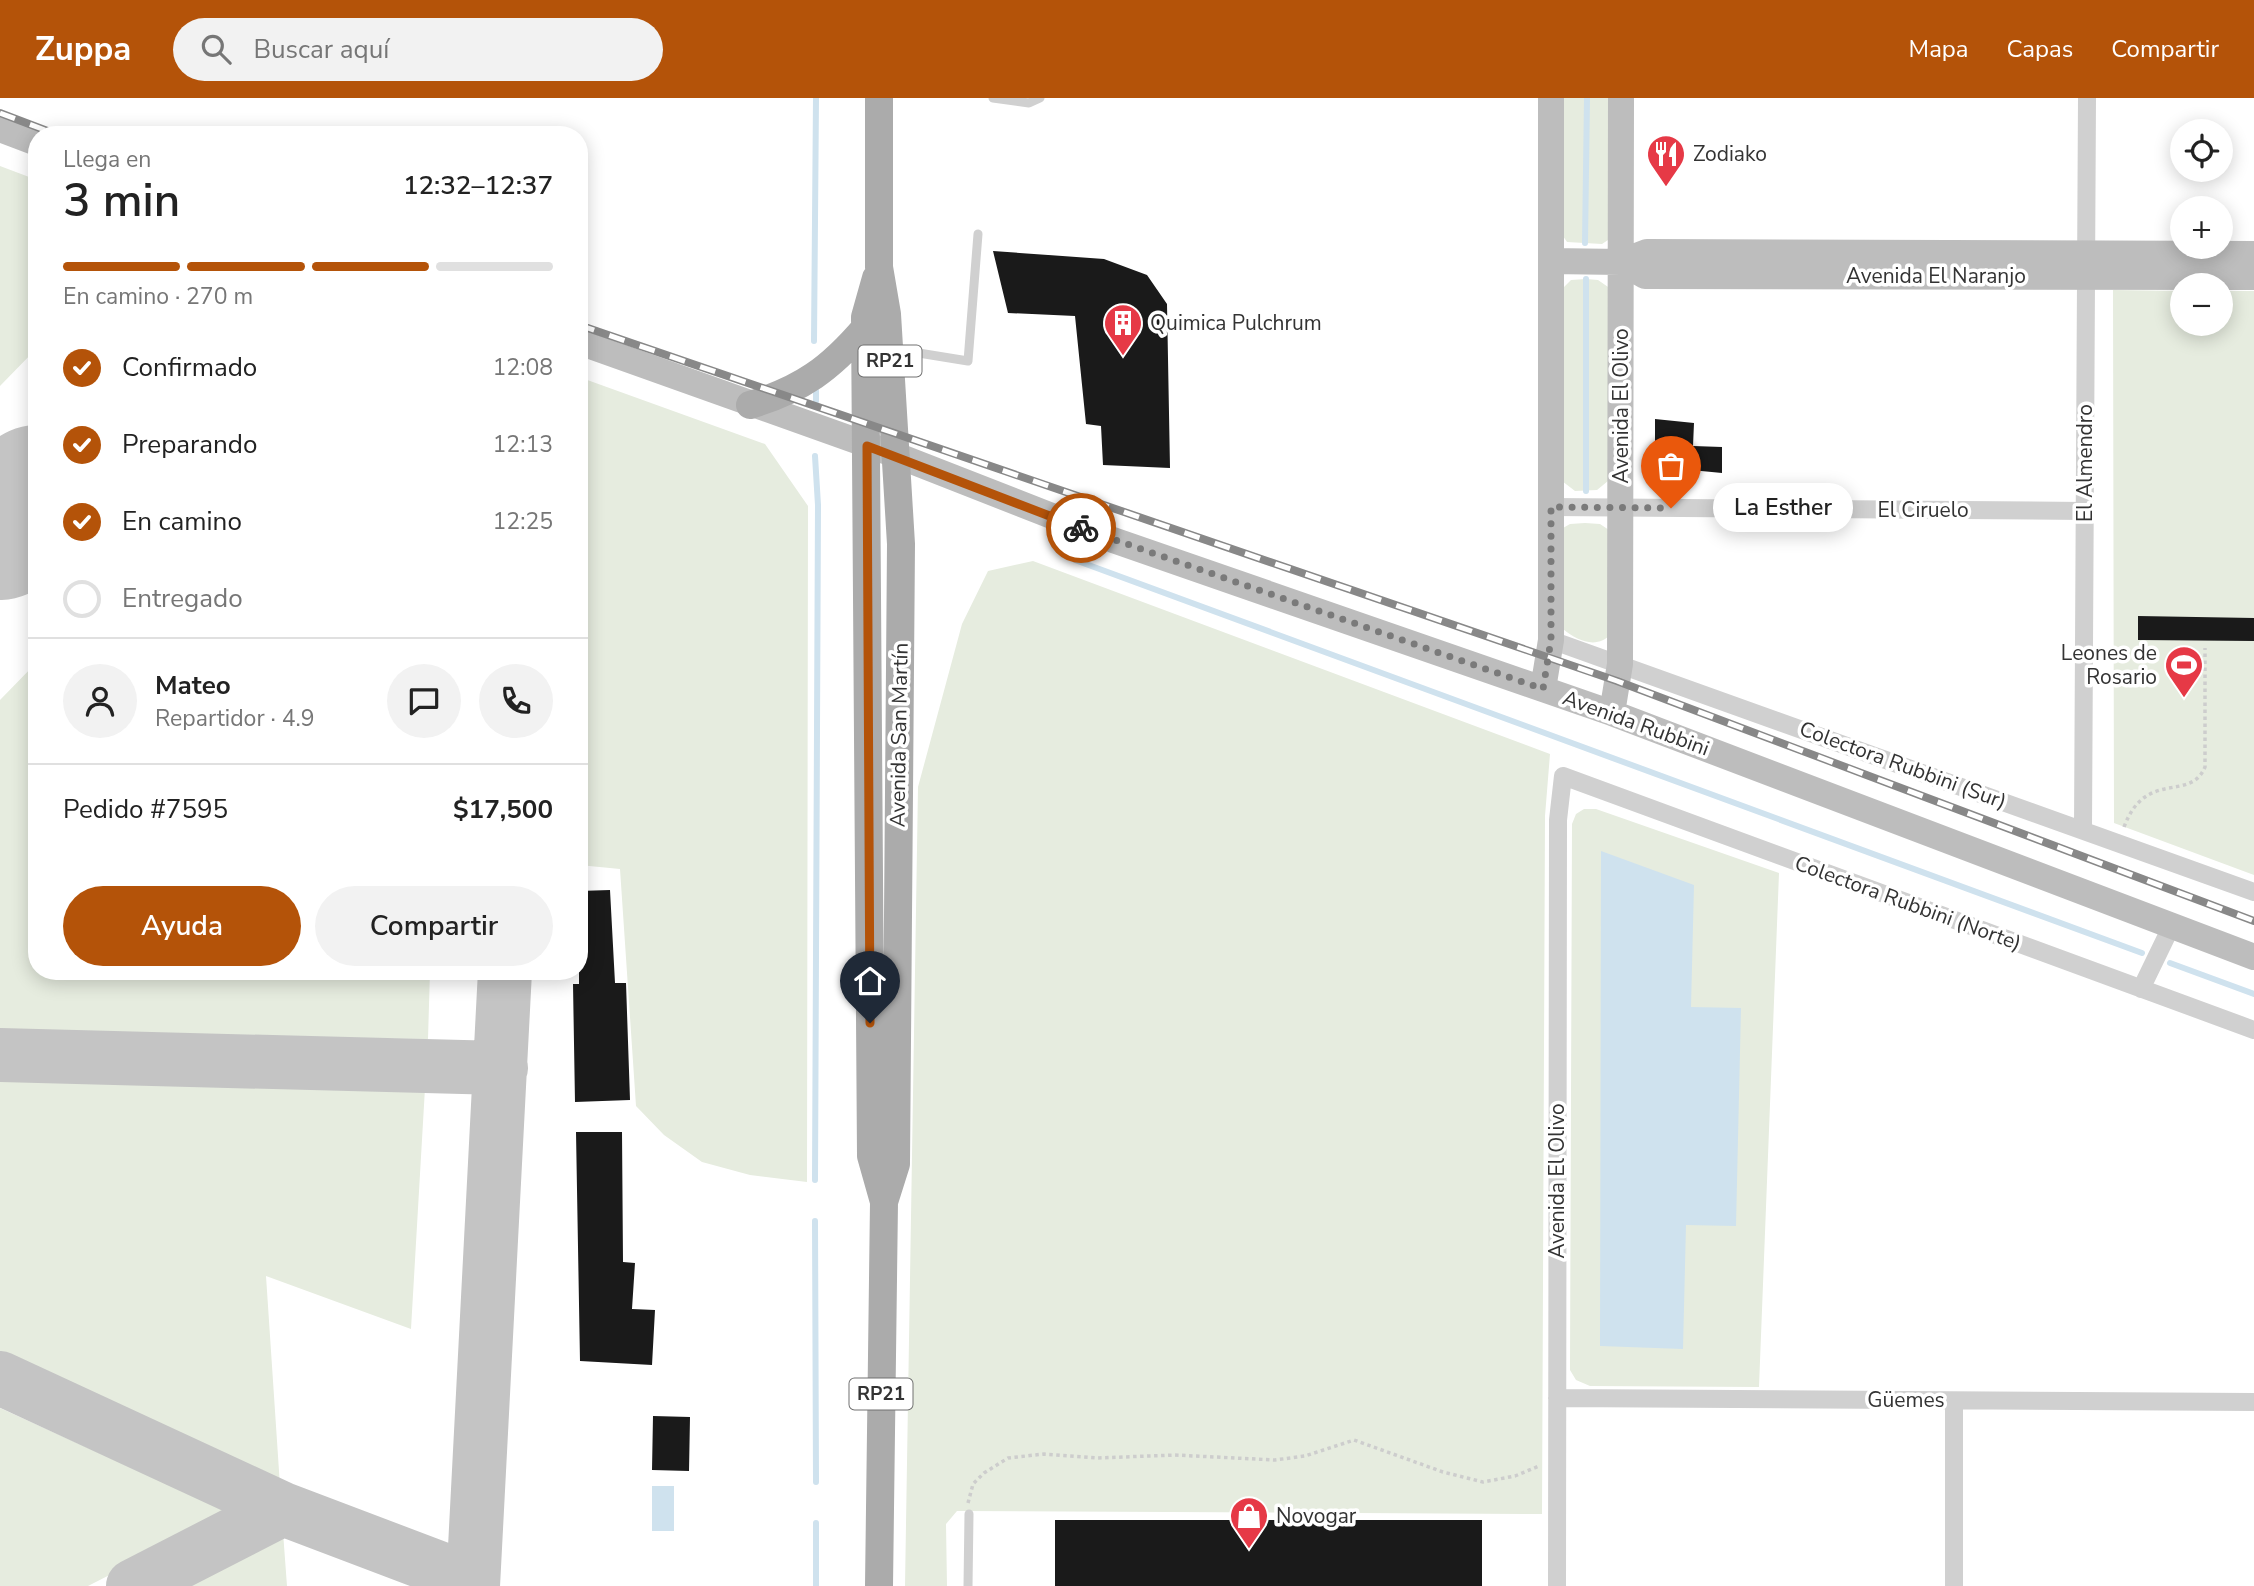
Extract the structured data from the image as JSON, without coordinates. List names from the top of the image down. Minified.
{"streets":{"main road":["RP21","Avenida San Martín"],"street":["Avenida El Naranjo","Avenida El Olivo","El Almendro","El Ciruelo","Avenida Rubbini","Colectora Rubbini (Sur)","Colectora Rubbini (Norte)","Güemes"]},"crossings":[["Avenida El Naranjo","Avenida El Olivo"],["Avenida El Naranjo","El Almendro"],["Avenida El Olivo","El Ciruelo"],["Avenida El Olivo","Avenida Rubbini"],["Avenida El Olivo","Colectora Rubbini (Sur)"],["Avenida El Olivo","Colectora Rubbini (Norte)"],["Avenida El Olivo","Güemes"],["El Almendro","El Ciruelo"],["El Almendro","Colectora Rubbini (Sur)"],["Avenida Rubbini","Avenida San Martín"]],"places":{"restaurant":["Zodiako"],"building":["Quimica Pulchrum"],"other":["La Esther"],"sports":["Leones de Rosario"],"shop":["Novogar"]},"page":{"header":"Zuppa","search":"Buscar aquí","nav":["Mapa","Capas","Compartir"],"map_buttons":["+","−"],"heading":["3 min","Llega en","12:32–12:37"],"panel":["Mateo","Repartidor · 4.9","Pedido #7595","$17,500"],"bar":"En camino · 270 m","list":[["Confirmado","12:08"],["Preparando","12:13"],["En camino","12:25"],"Entregado"],"bubble":"La Esther","buttons":["Ayuda","Compartir"]}}
